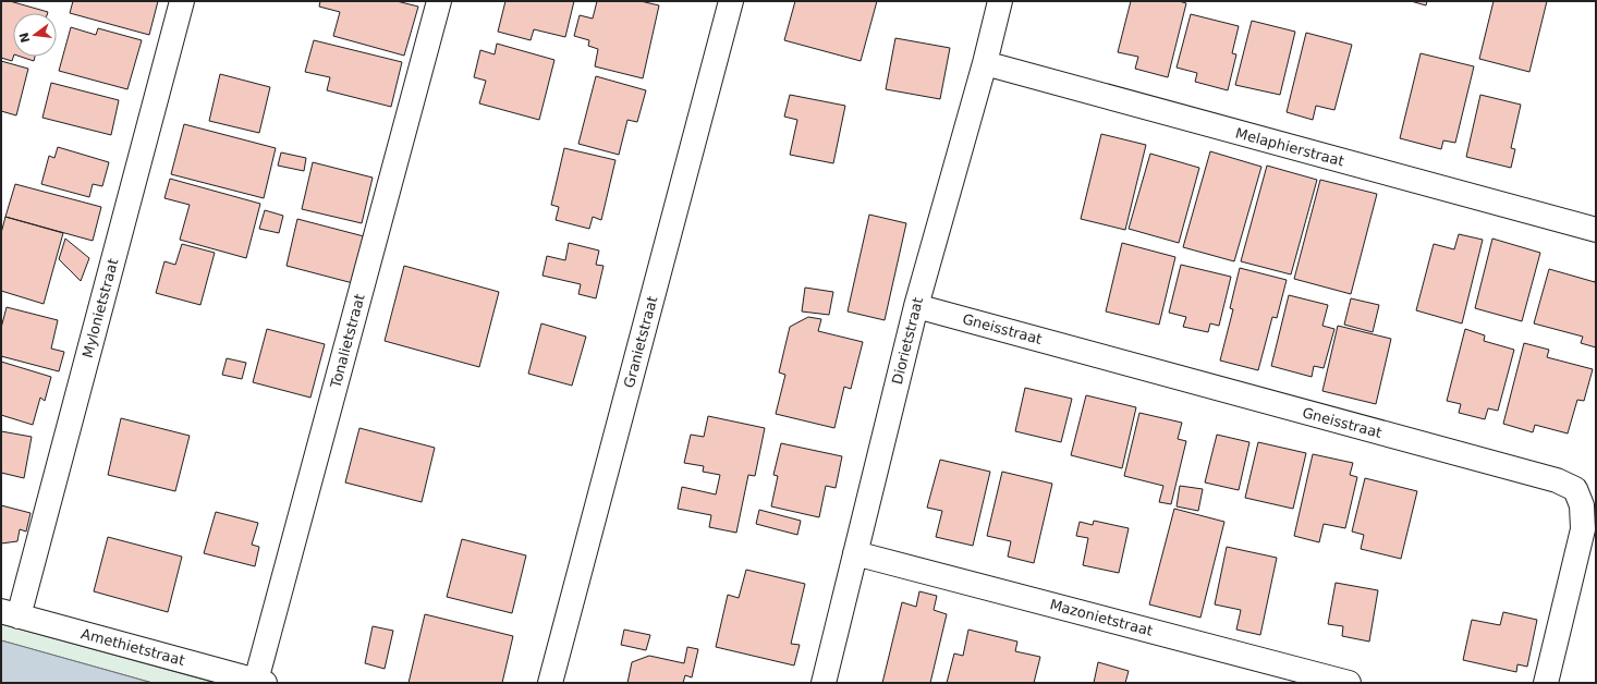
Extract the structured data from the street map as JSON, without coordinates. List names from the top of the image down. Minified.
{"streets":{"street":["Melaphierstraat","Mylonietstraat","Gneisstraat","Tonalietstraat","Diorietstraat","Granietstraat","Mazonietstraat","Amethietstraat"]},"crossings":[["Melaphierstraat","Diorietstraat"],["Mylonietstraat","Amethietstraat"],["Gneisstraat","Diorietstraat"],["Tonalietstraat","Amethietstraat"],["Diorietstraat","Mazonietstraat"]],"north":"left"}
